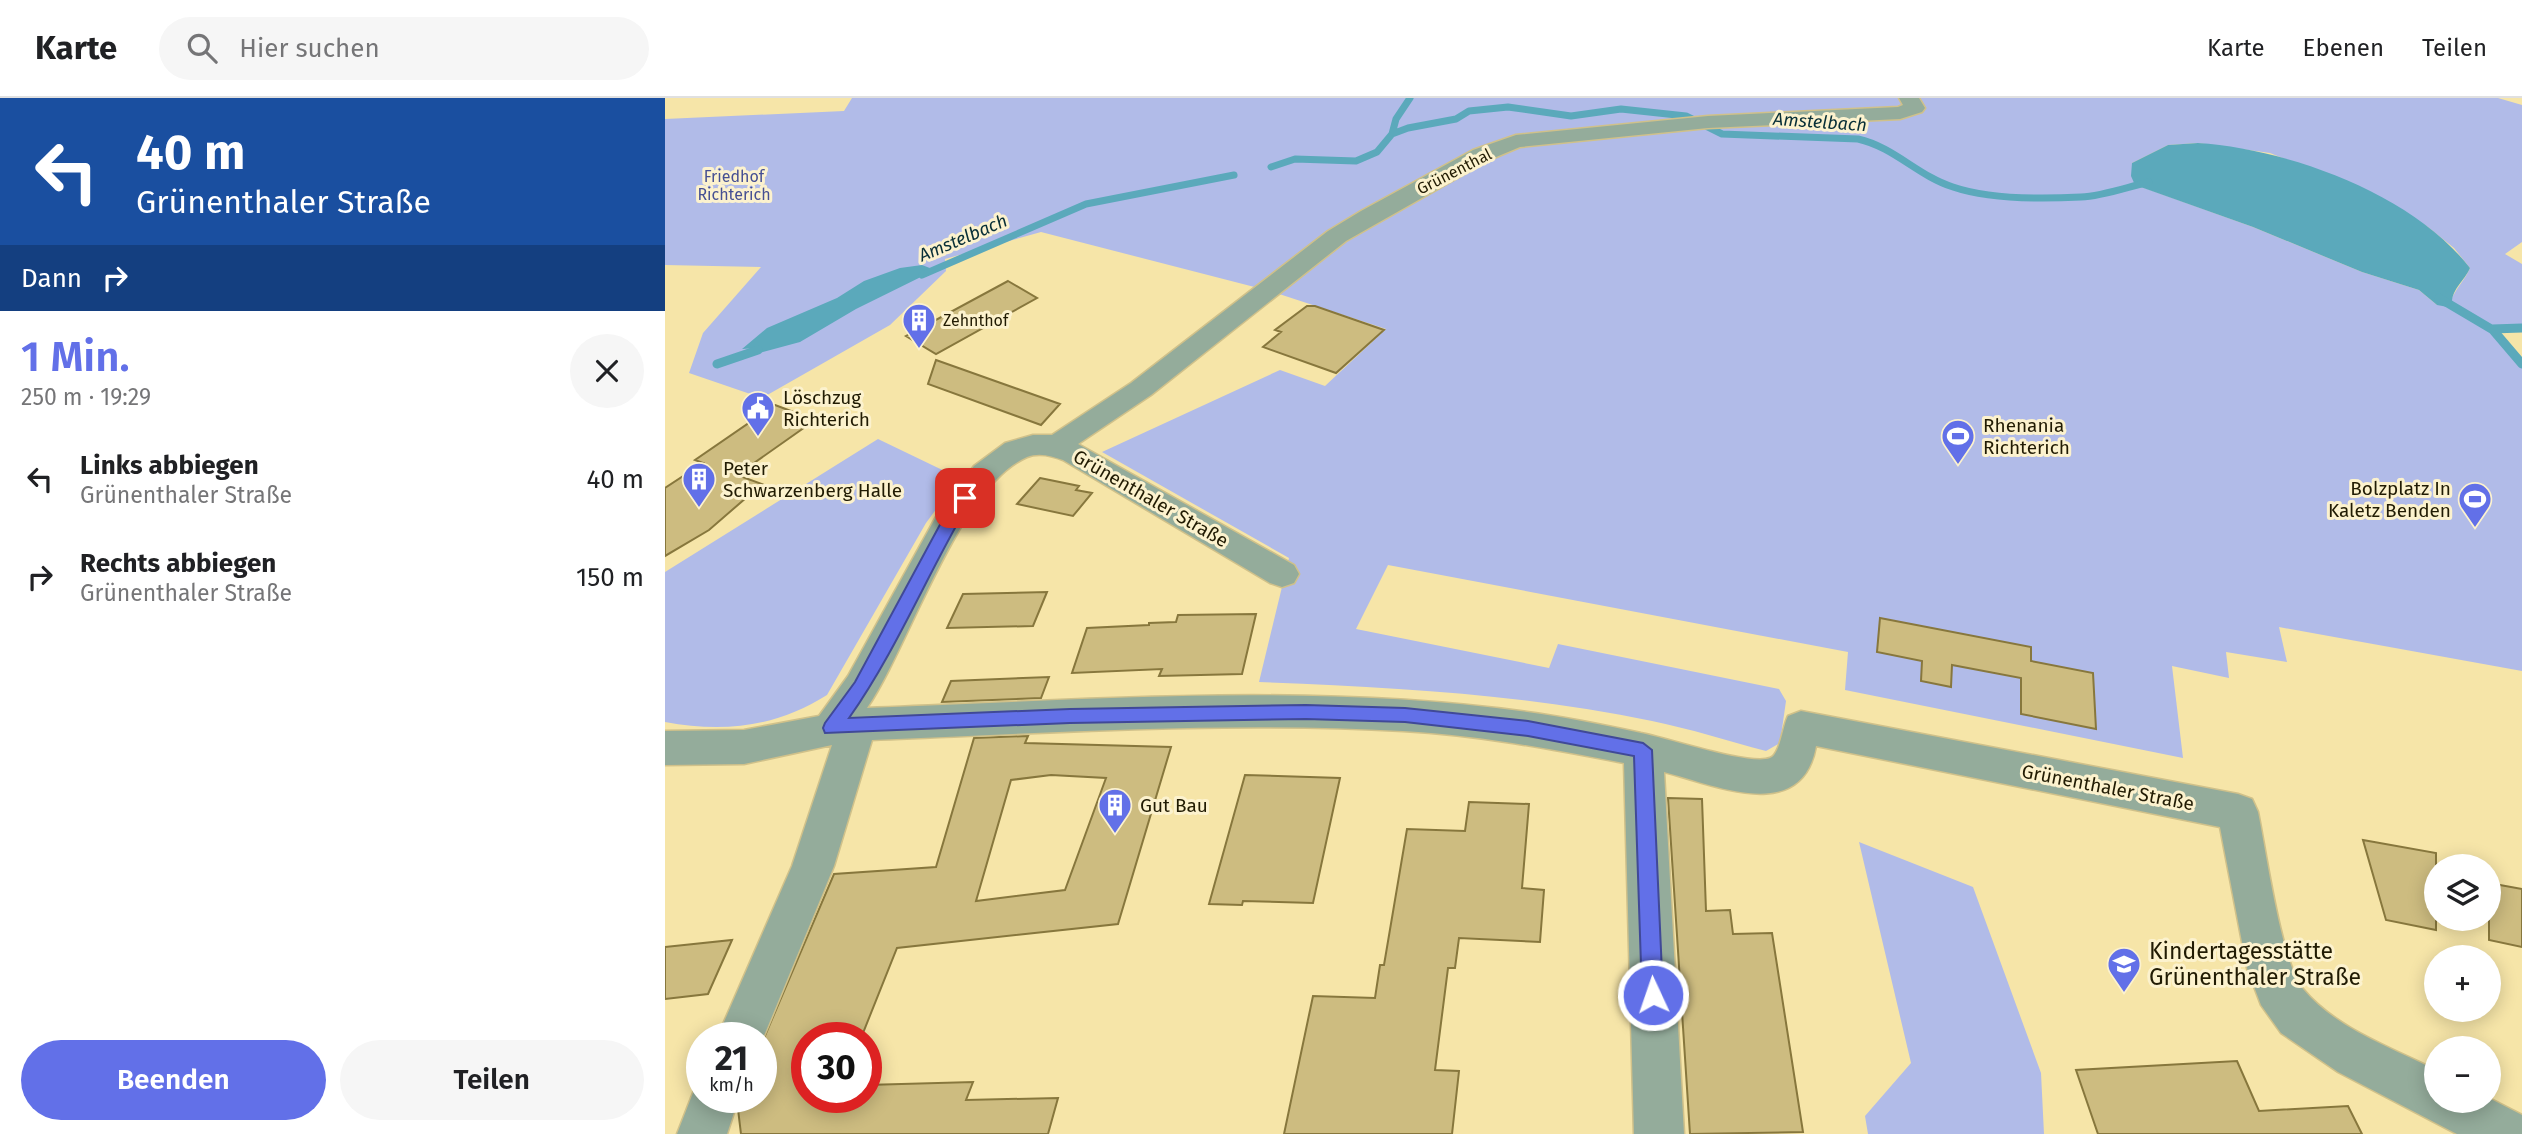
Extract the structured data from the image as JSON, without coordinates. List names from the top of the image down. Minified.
{"streets":{"street":["Grünenthal","Grünenthaler Straße"]},"crossings":[["Grünenthal","Grünenthaler Straße"]],"water":["Amstelbach"],"parks":["Friedhof Richterich"],"places":{"building":["Zehnthof","Peter Schwarzenberg Halle","Gut Bau"],"public building":["Löschzug Richterich"],"sports":["Rhenania Richterich","Bolzplatz In Kaletz Benden"],"school or university":["Kindertagesstätte Grünenthaler Straße"]},"page":{"header":"Karte","search":"Hier suchen","nav":["Karte","Ebenen","Teilen"],"turn":["40 m","Grünenthaler Straße"],"then":"Dann","heading":["1 Min.","250 m · 19:29"],"list":[{"name":"Links abbiegen","note":"Grünenthaler Straße","value":"40 m"},{"name":"Rechts abbiegen","note":"Grünenthaler Straße","value":"150 m"}],"map_buttons":["+","−"],"speed":"21 km/h","limit":"30","buttons":["Beenden","Teilen"]}}
